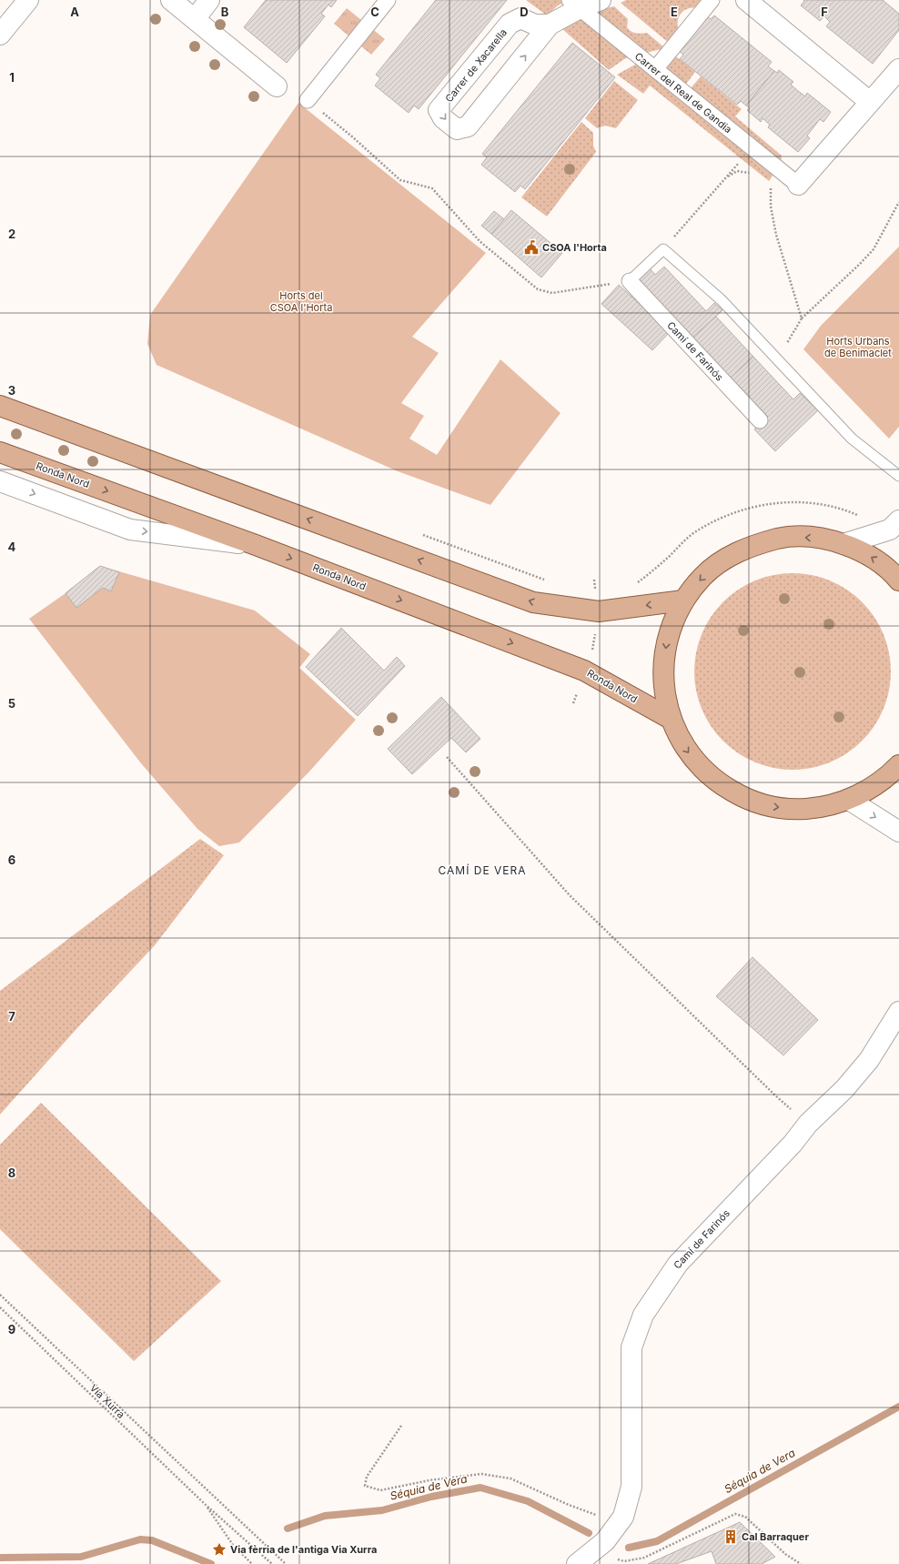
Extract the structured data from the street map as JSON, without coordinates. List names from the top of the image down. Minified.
{"streets":{"main road":["Ronda Nord"],"street":["Carrer de Xacarella","Carrer del Real de Gandia","Camí de Farinós"],"path":["Vía Xurra"]},"districts":["CAMÍ DE VERA"],"water":["Séquia de Vera"],"parks":["Horts del CSOA l'Horta","Horts Urbans de Benimaclet"],"places":{"public building":["CSOA l'Horta"],"building":["Cal Barraquer"],"place":["Via fèrria de l'antiga Via Xurra"]},"grid":{"columns":["A","B","C","D","E","F"],"rows":["1","2","3","4","5","6","7","8","9"]}}
